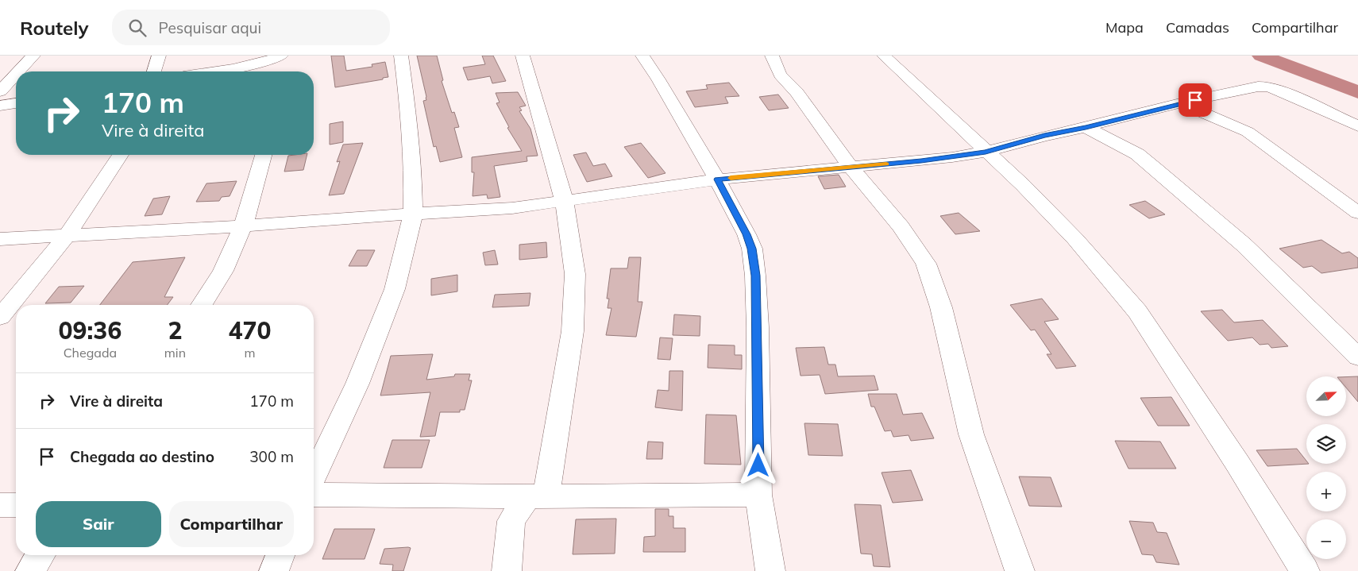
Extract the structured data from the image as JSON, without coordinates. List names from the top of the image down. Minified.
{"north":"top right","page":{"header":"Routely","search":"Pesquisar aqui","nav":["Mapa","Camadas","Compartilhar"],"turn":["170 m","Vire à direita"],"eta":["09:36","Chegada","2","min","470","m"],"list":[{"name":"Vire à direita","value":"170 m"},{"name":"Chegada ao destino","value":"300 m"}],"map_buttons":["+","−"],"buttons":["Sair","Compartilhar"]}}
